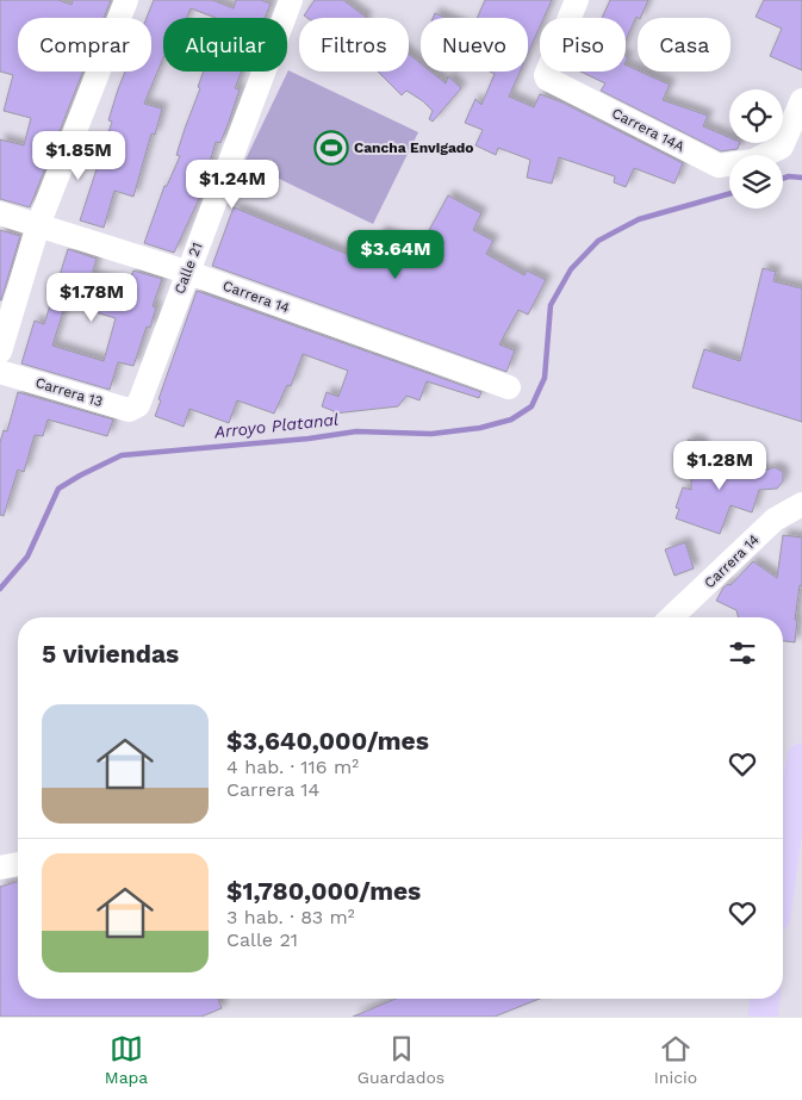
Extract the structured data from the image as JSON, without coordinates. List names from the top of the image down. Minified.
{"streets":{"street":["Carrera 14A","Calle 21","Carrera 14","Carrera 13"]},"crossings":[["Calle 21","Carrera 14"],["Calle 21","Carrera 13"]],"water":["Arroyo Platanal"],"places":{"sports":["Cancha Envigado"]},"page":{"chip":["Comprar","Alquilar","Filtros","Nuevo","Piso","Casa"],"price":["$1.85M","$1.24M","$3.64M","$1.78M","$1.28M"],"heading":"5 viviendas","list":[{"name":"$3,640,000/mes","note":"4 hab. · 116 m² · Carrera 14"},{"name":"$1,780,000/mes","note":"3 hab. · 83 m² · Calle 21"}],"tabs":["Mapa","Guardados","Inicio"]}}
